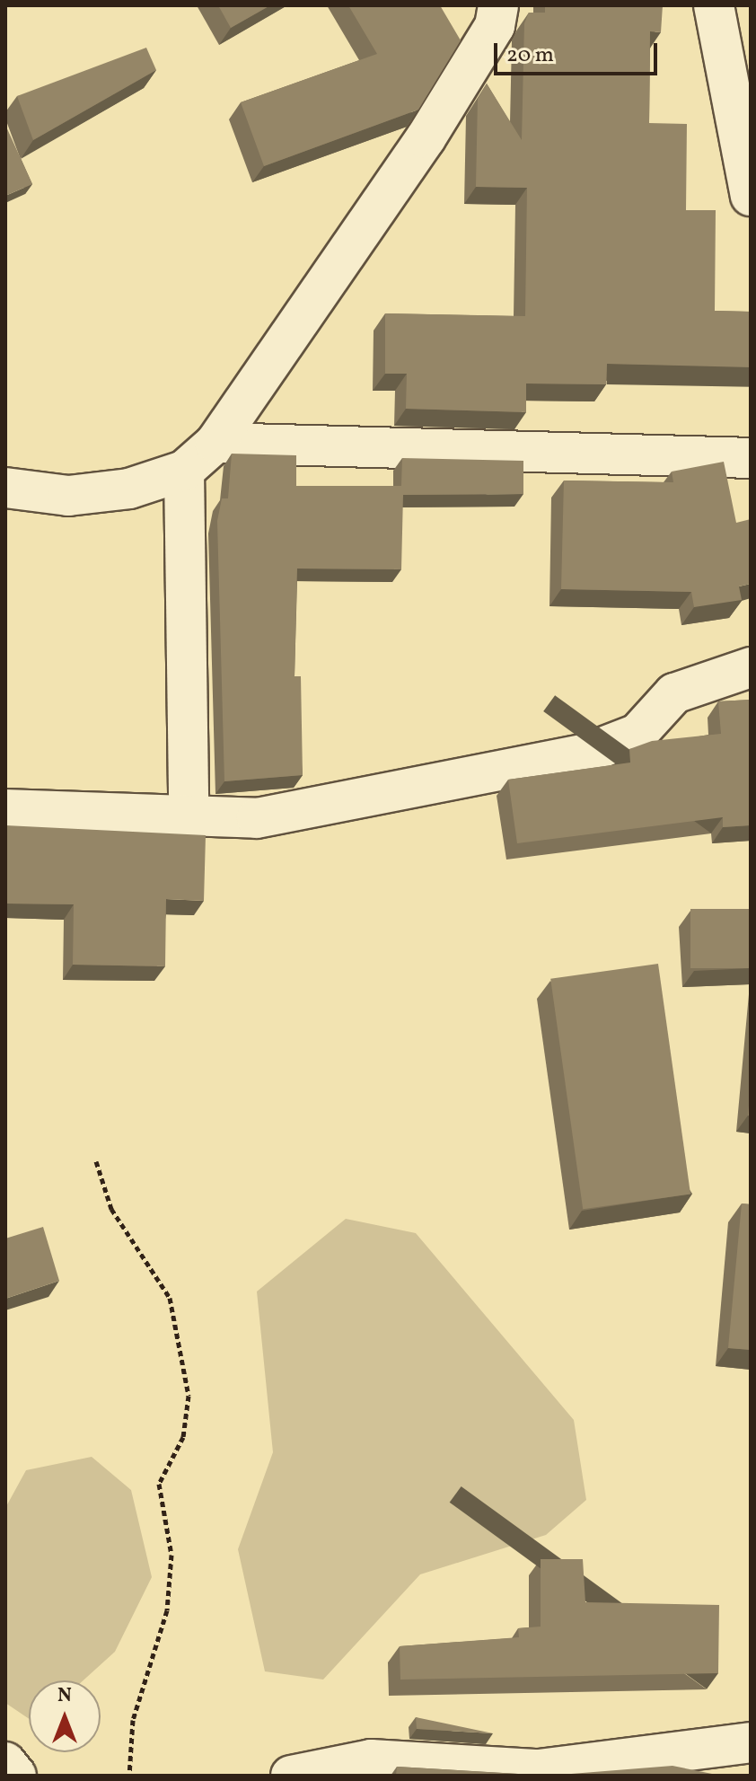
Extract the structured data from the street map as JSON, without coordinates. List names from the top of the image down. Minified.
{"scale_bar":"20 m","north":"top"}
